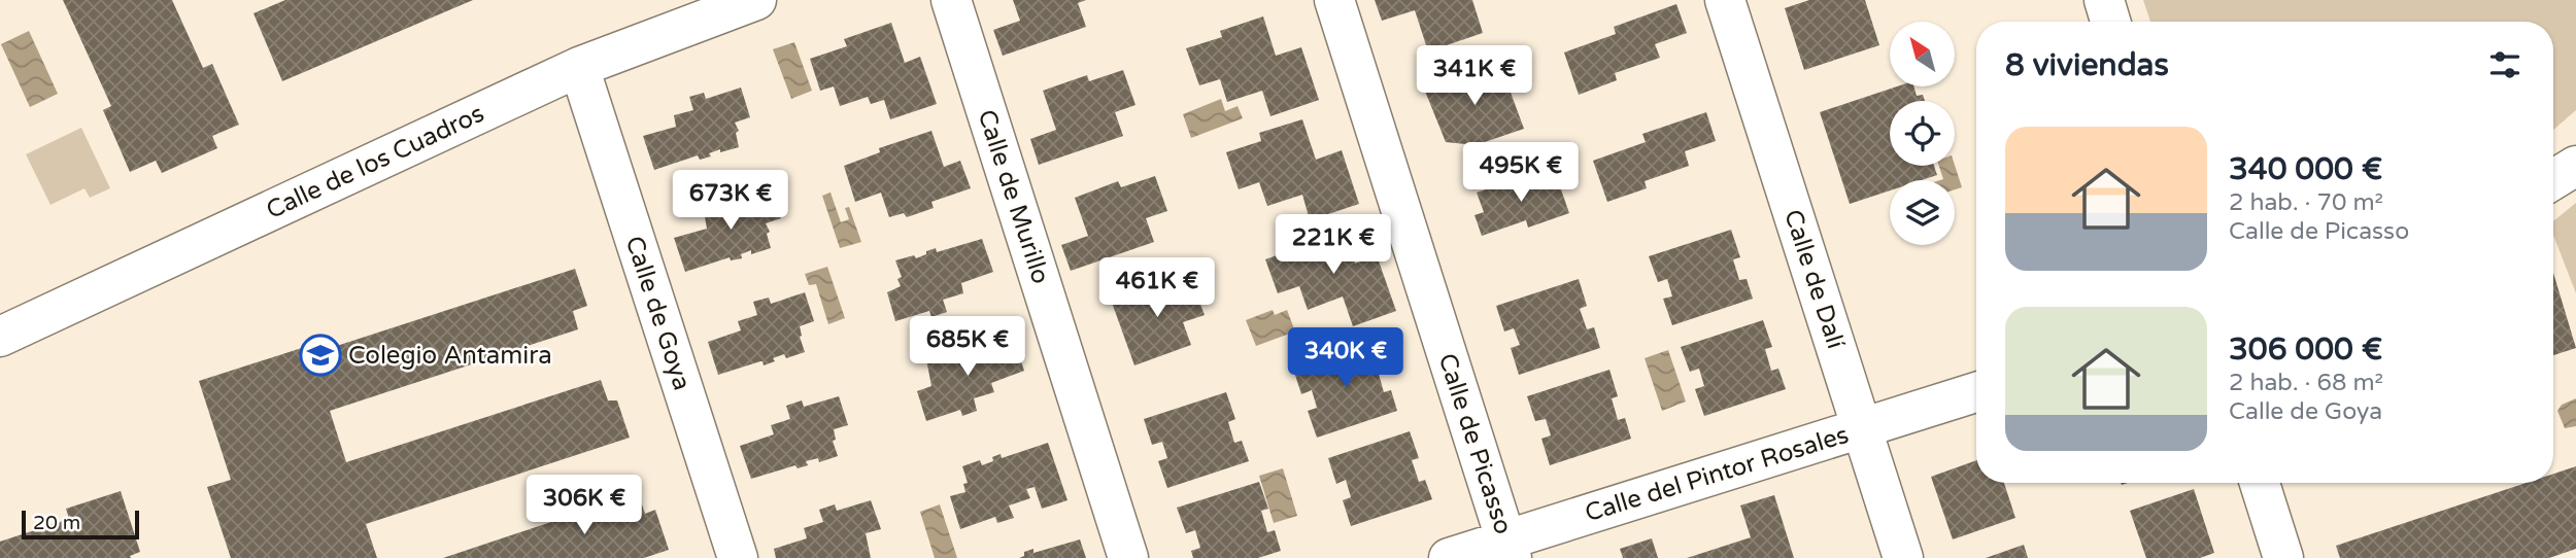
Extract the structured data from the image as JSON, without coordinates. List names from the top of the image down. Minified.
{"streets":{"street":["Calle de los Cuadros","Calle de Murillo","Calle de Dalí","Calle de Goya","Calle de Picasso","Calle del Pintor Rosales"]},"crossings":[["Calle de los Cuadros","Calle de Goya"],["Calle de Dalí","Calle del Pintor Rosales"],["Calle de Picasso","Calle del Pintor Rosales"]],"places":{"school or university":["Colegio Antamira"]},"scale_bar":"20 m","north":"top left","page":{"heading":"8 viviendas","price":["341K €","495K €","673K €","221K €","461K €","685K €","340K €","306K €"],"list":[{"name":"340 000 €","note":"2 hab. · 70 m² · Calle de Picasso"},{"name":"306 000 €","note":"2 hab. · 68 m² · Calle de Goya"}],"scale":"20 m"}}
